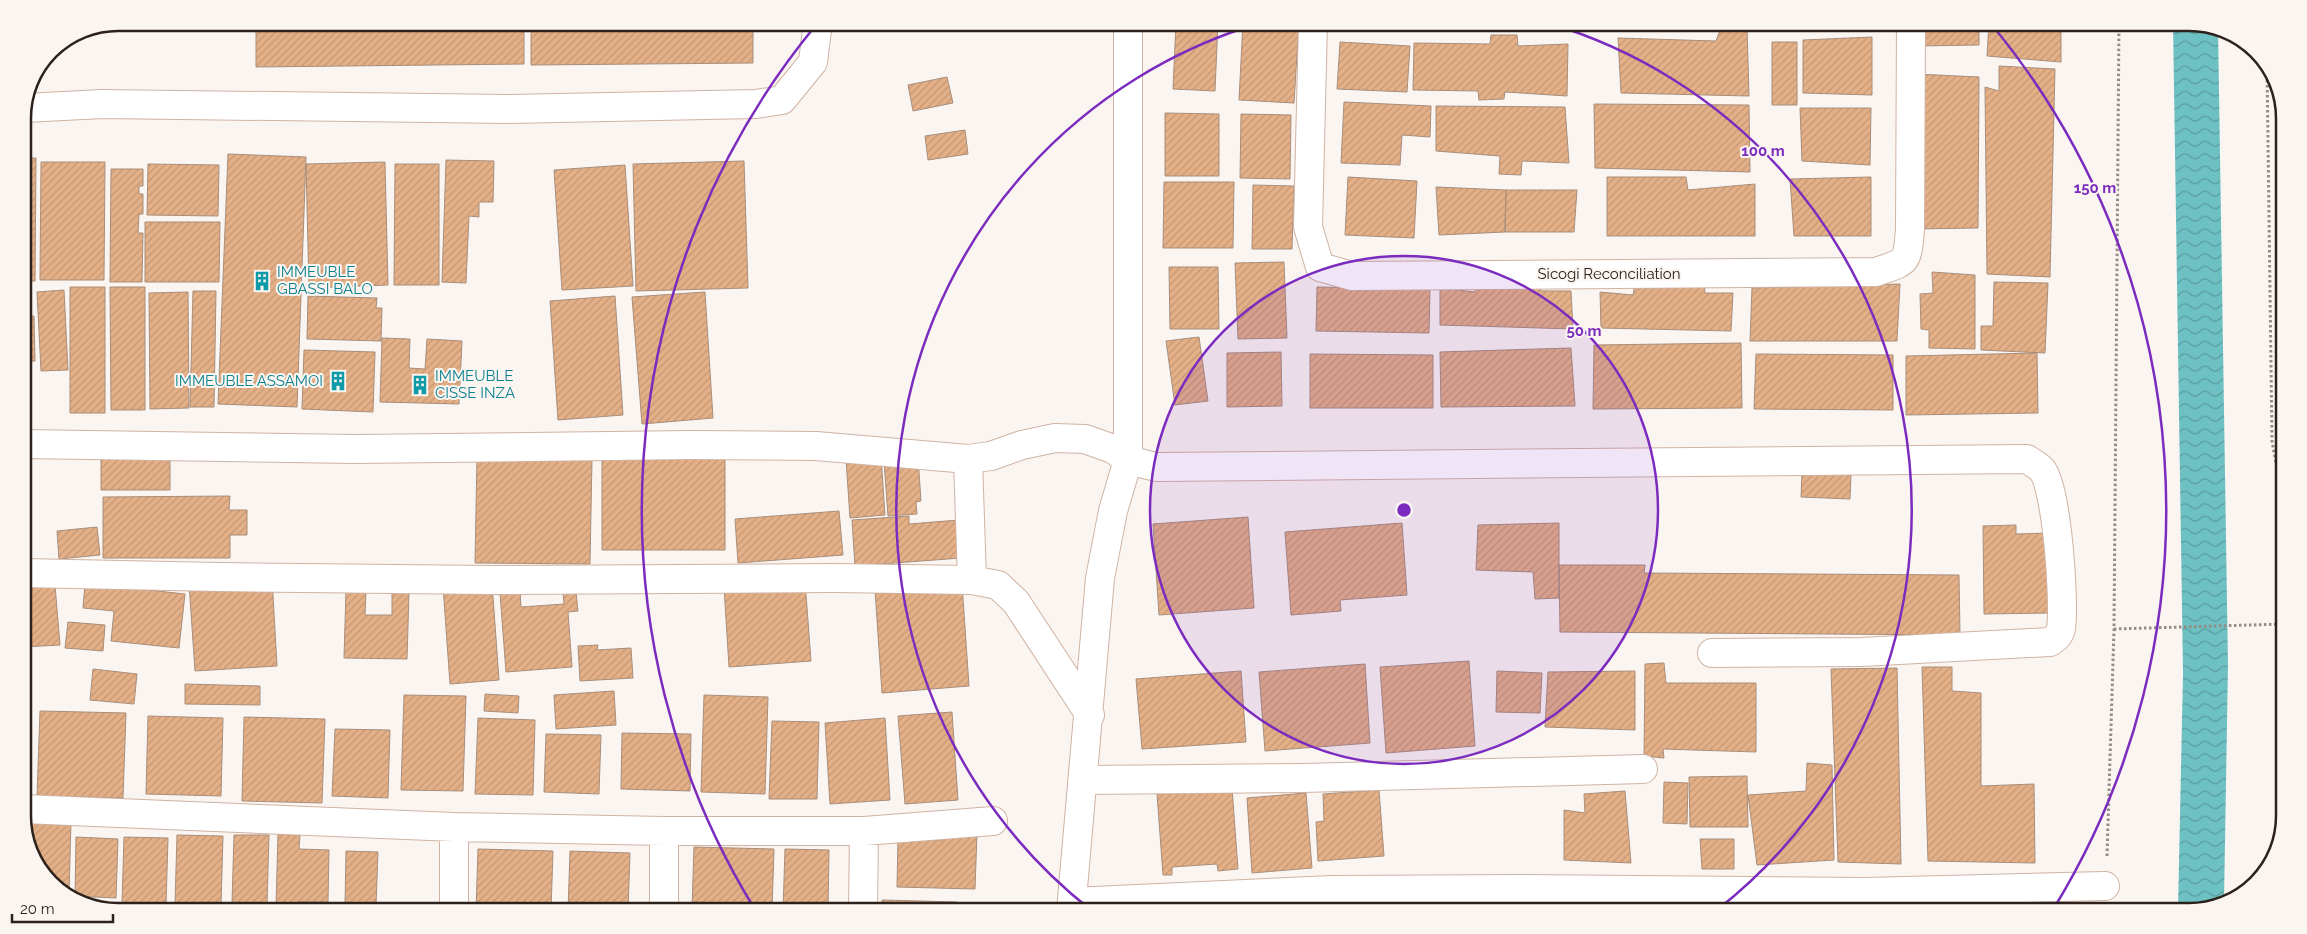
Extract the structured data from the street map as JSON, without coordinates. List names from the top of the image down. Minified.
{"streets":{"street":["Sicogi Reconciliation"]},"places":{"building":["IMMEUBLE GBASSI BALO","IMMEUBLE ASSAMOI","IMMEUBLE CISSE INZA"]},"scale_bar":"20 m","rings":["100 m","150 m","50 m"]}
